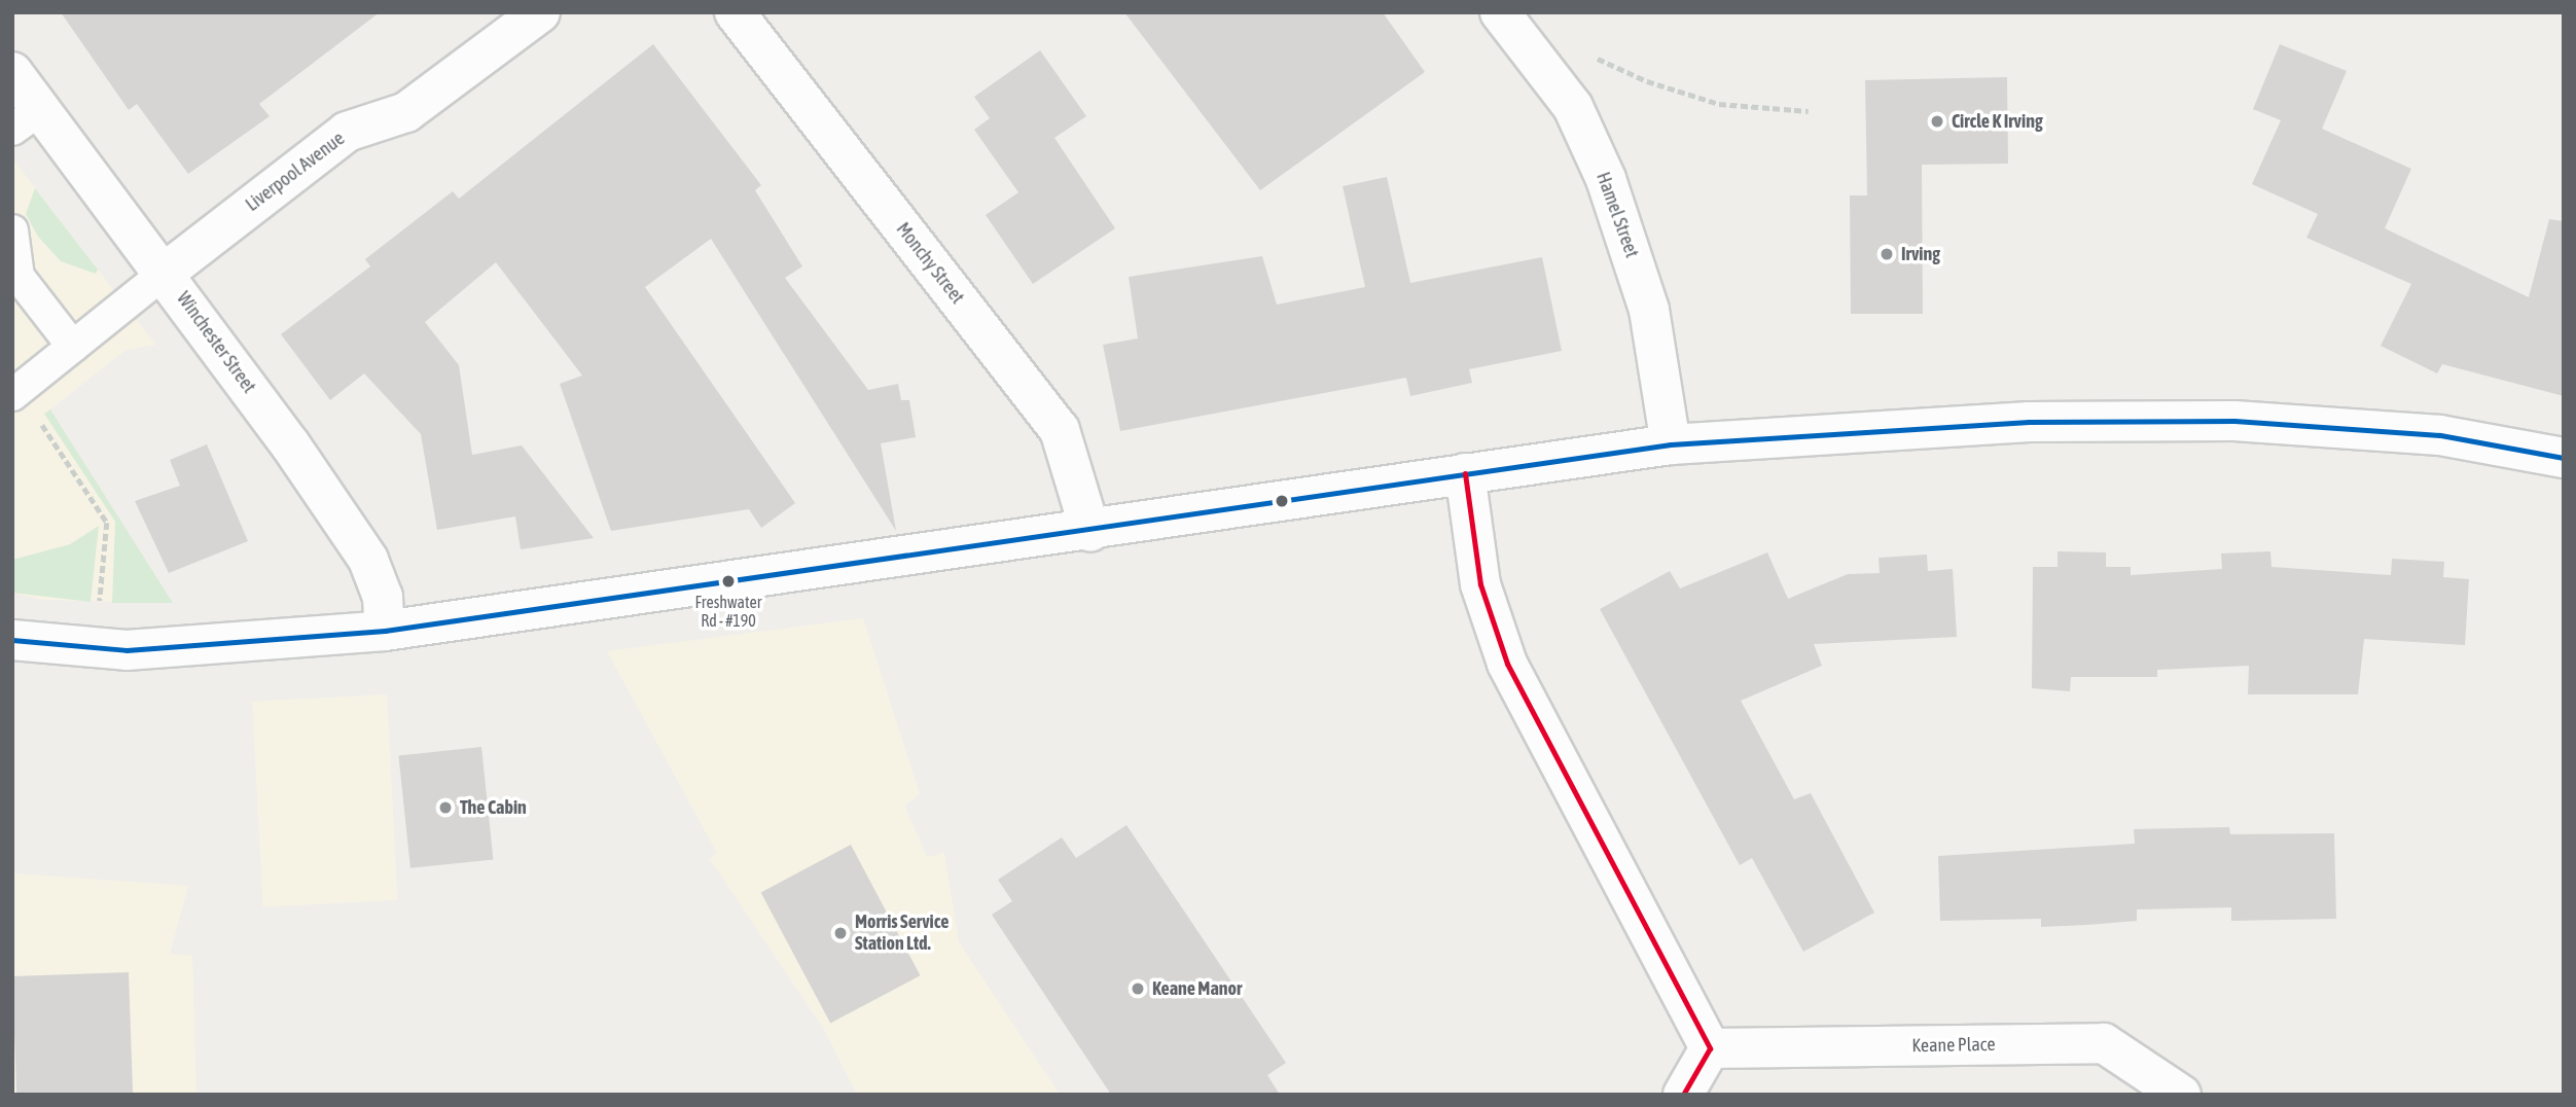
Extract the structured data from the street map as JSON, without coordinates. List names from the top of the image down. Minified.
{"streets":{"street":["Liverpool Avenue","Hamel Street","Monchy Street","Winchester Street","Keane Place"]},"crossings":[["Liverpool Avenue","Winchester Street"]],"places":["Circle K Irving","Irving","Freshwater Rd - #190","The Cabin","Morris Service Station Ltd.","Keane Manor"]}
